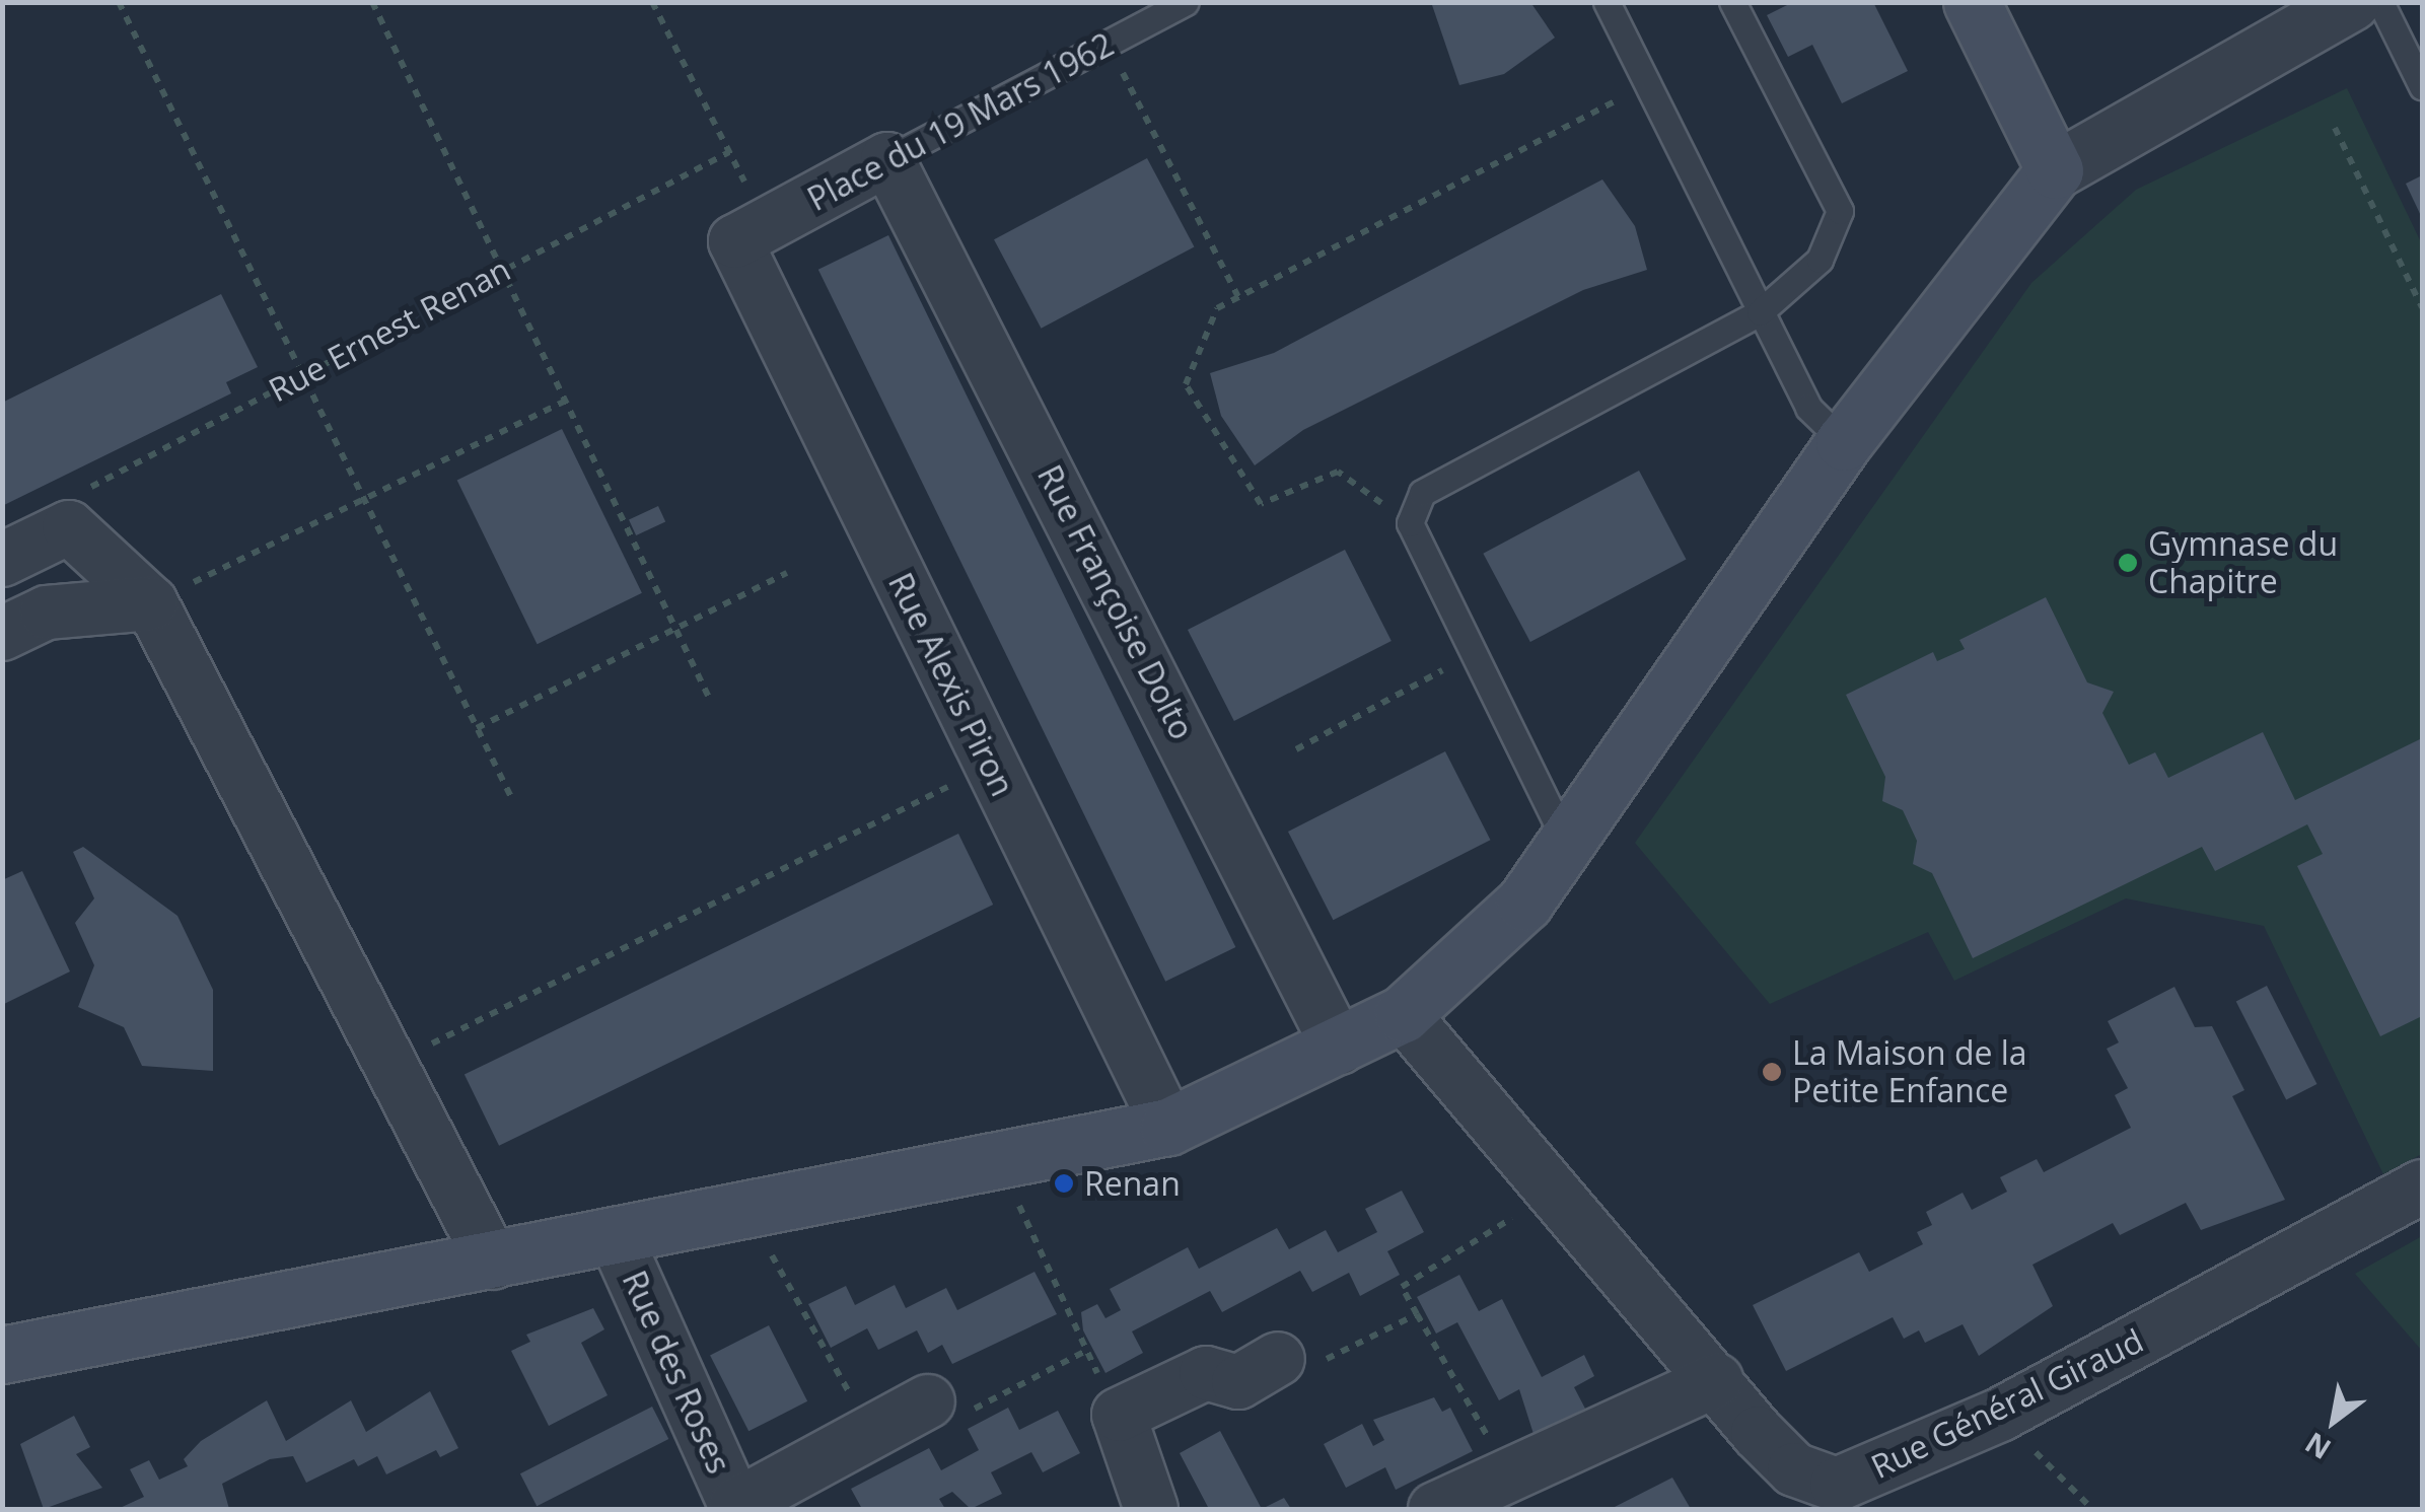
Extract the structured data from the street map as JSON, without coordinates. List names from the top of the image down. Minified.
{"streets":{"street":["Place du 19 Mars 1962","Rue Françoise Dolto","Rue Alexis Piron","Rue des Roses","Rue Général Giraud"],"path":["Rue Ernest Renan"]},"crossings":[["Place du 19 Mars 1962","Rue Françoise Dolto"],["Place du 19 Mars 1962","Rue Alexis Piron"]],"places":["Gymnase du Chapitre","La Maison de la Petite Enfance","Renan"],"north":"bottom left"}
